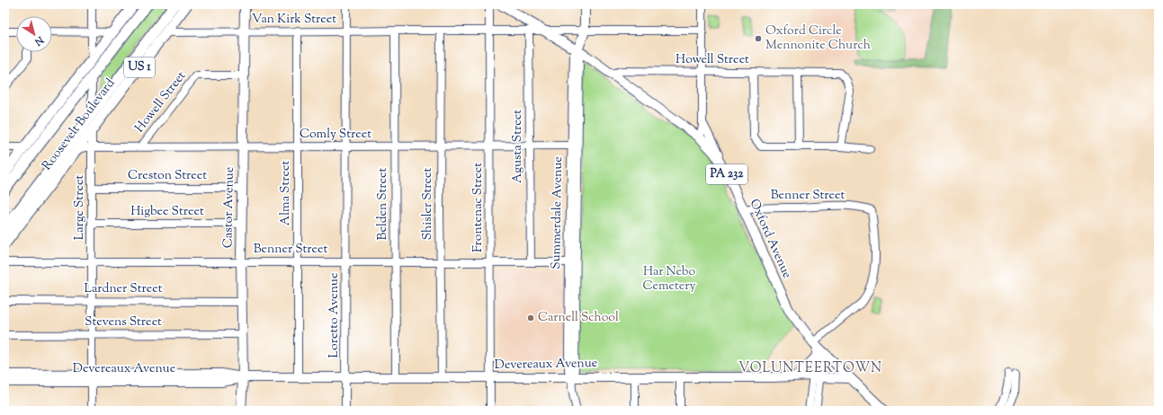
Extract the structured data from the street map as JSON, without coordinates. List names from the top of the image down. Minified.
{"streets":{"highway":["US 1","Roosevelt Boulevard"],"main road":["PA 232","Castor Avenue","Summerdale Avenue","Oxford Avenue","Devereaux Avenue"],"street":["Van Kirk Street","Howell Street","Comly Street","Agusta Street","Creston Street","Alma Street","Benner Street","Belden Street","Shisler Street","Large Street","Frontenac Street","Higbee Street","Lardner Street","Loretto Avenue","Stevens Street"]},"crossings":[["Van Kirk Street","Roosevelt Boulevard"],["Van Kirk Street","Agusta Street"],["Van Kirk Street","Alma Street"],["Van Kirk Street","Belden Street"],["Van Kirk Street","Shisler Street"],["Van Kirk Street","Castor Avenue"],["Van Kirk Street","Frontenac Street"],["Van Kirk Street","Summerdale Avenue"],["Van Kirk Street","Oxford Avenue"],["Van Kirk Street","Loretto Avenue"],["Howell Street","Comly Street"],["Howell Street","Castor Avenue"],["Howell Street","Oxford Avenue"],["Roosevelt Boulevard","Comly Street"],["Roosevelt Boulevard","Large Street"],["Comly Street","Agusta Street"],["Comly Street","Alma Street"],["Comly Street","Belden Street"],["Comly Street","Shisler Street"],["Comly Street","Large Street"],["Comly Street","Castor Avenue"],["Comly Street","Frontenac Street"],["Comly Street","Summerdale Avenue"],["Comly Street","Loretto Avenue"],["Agusta Street","Benner Street"],["Creston Street","Large Street"],["Creston Street","Castor Avenue"],["Alma Street","Benner Street"],["Alma Street","Devereaux Avenue"],["Benner Street","Belden Street"],["Benner Street","Shisler Street"],["Benner Street","Large Street"],["Benner Street","Castor Avenue"],["Benner Street","Frontenac Street"],["Benner Street","Summerdale Avenue"],["Benner Street","Oxford Avenue"],["Benner Street","Loretto Avenue"],["Belden Street","Devereaux Avenue"],["Shisler Street","Devereaux Avenue"],["Large Street","Higbee Street"],["Large Street","Lardner Street"],["Large Street","Stevens Street"],["Large Street","Devereaux Avenue"],["Castor Avenue","Higbee Street"],["Castor Avenue","Lardner Street"],["Castor Avenue","Stevens Street"],["Castor Avenue","Devereaux Avenue"],["Frontenac Street","Devereaux Avenue"],["Summerdale Avenue","Oxford Avenue"],["Summerdale Avenue","Devereaux Avenue"],["Oxford Avenue","Devereaux Avenue"],["Loretto Avenue","Devereaux Avenue"]],"districts":["VOLUNTEERTOWN"],"parks":["Har Nebo Cemetery"],"places":["Oxford Circle Mennonite Church","Carnell School"],"north":"bottom right"}
